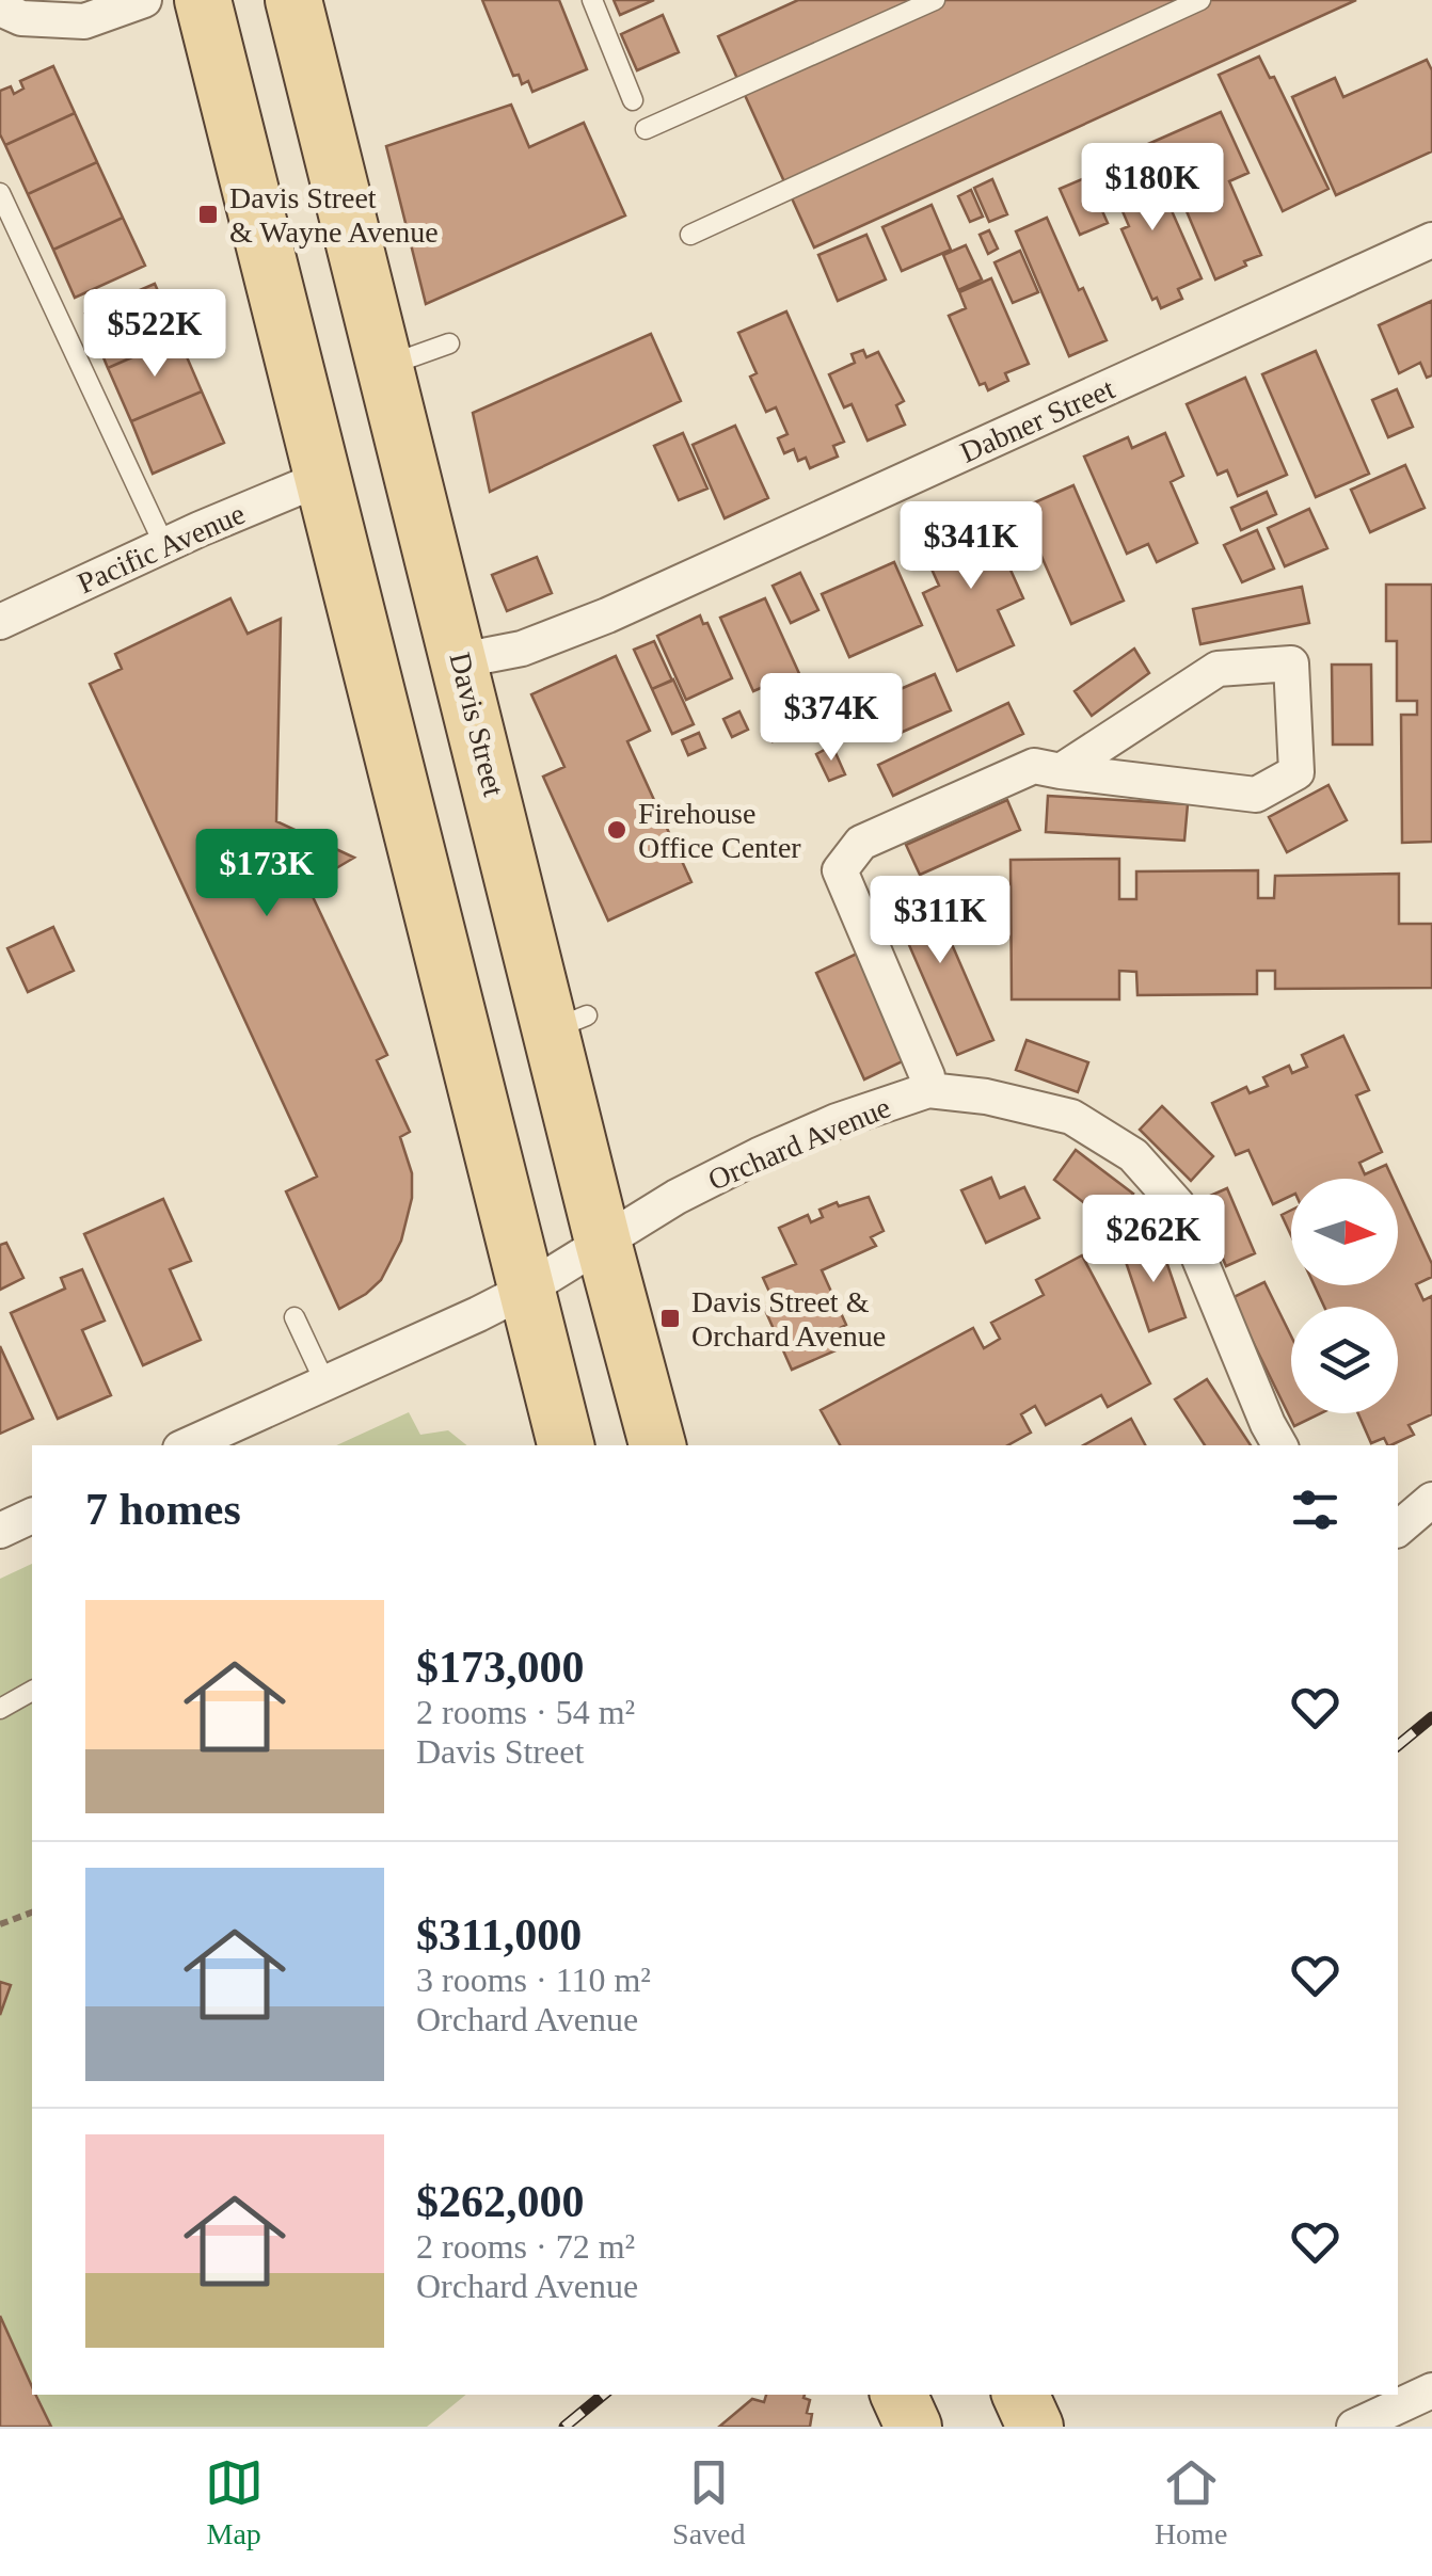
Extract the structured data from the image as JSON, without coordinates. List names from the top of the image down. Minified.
{"streets":{"main road":["Davis Street"],"street":["Dabner Street","Pacific Avenue","Orchard Avenue"]},"crossings":[["Dabner Street","Davis Street"],["Davis Street","Orchard Avenue"]],"places":{"transit":["Davis Street & Wayne Avenue","Davis Street & Orchard Avenue"],"other":["Firehouse Office Center"]},"north":"right","page":{"price":["$180K","$522K","$341K","$374K","$173K","$311K","$262K"],"heading":"7 homes","list":[{"name":"$173,000","note":"2 rooms · 54 m² · Davis Street"},{"name":"$311,000","note":"3 rooms · 110 m² · Orchard Avenue"},{"name":"$262,000","note":"2 rooms · 72 m² · Orchard Avenue"}],"tabs":["Map","Saved","Home"]}}
